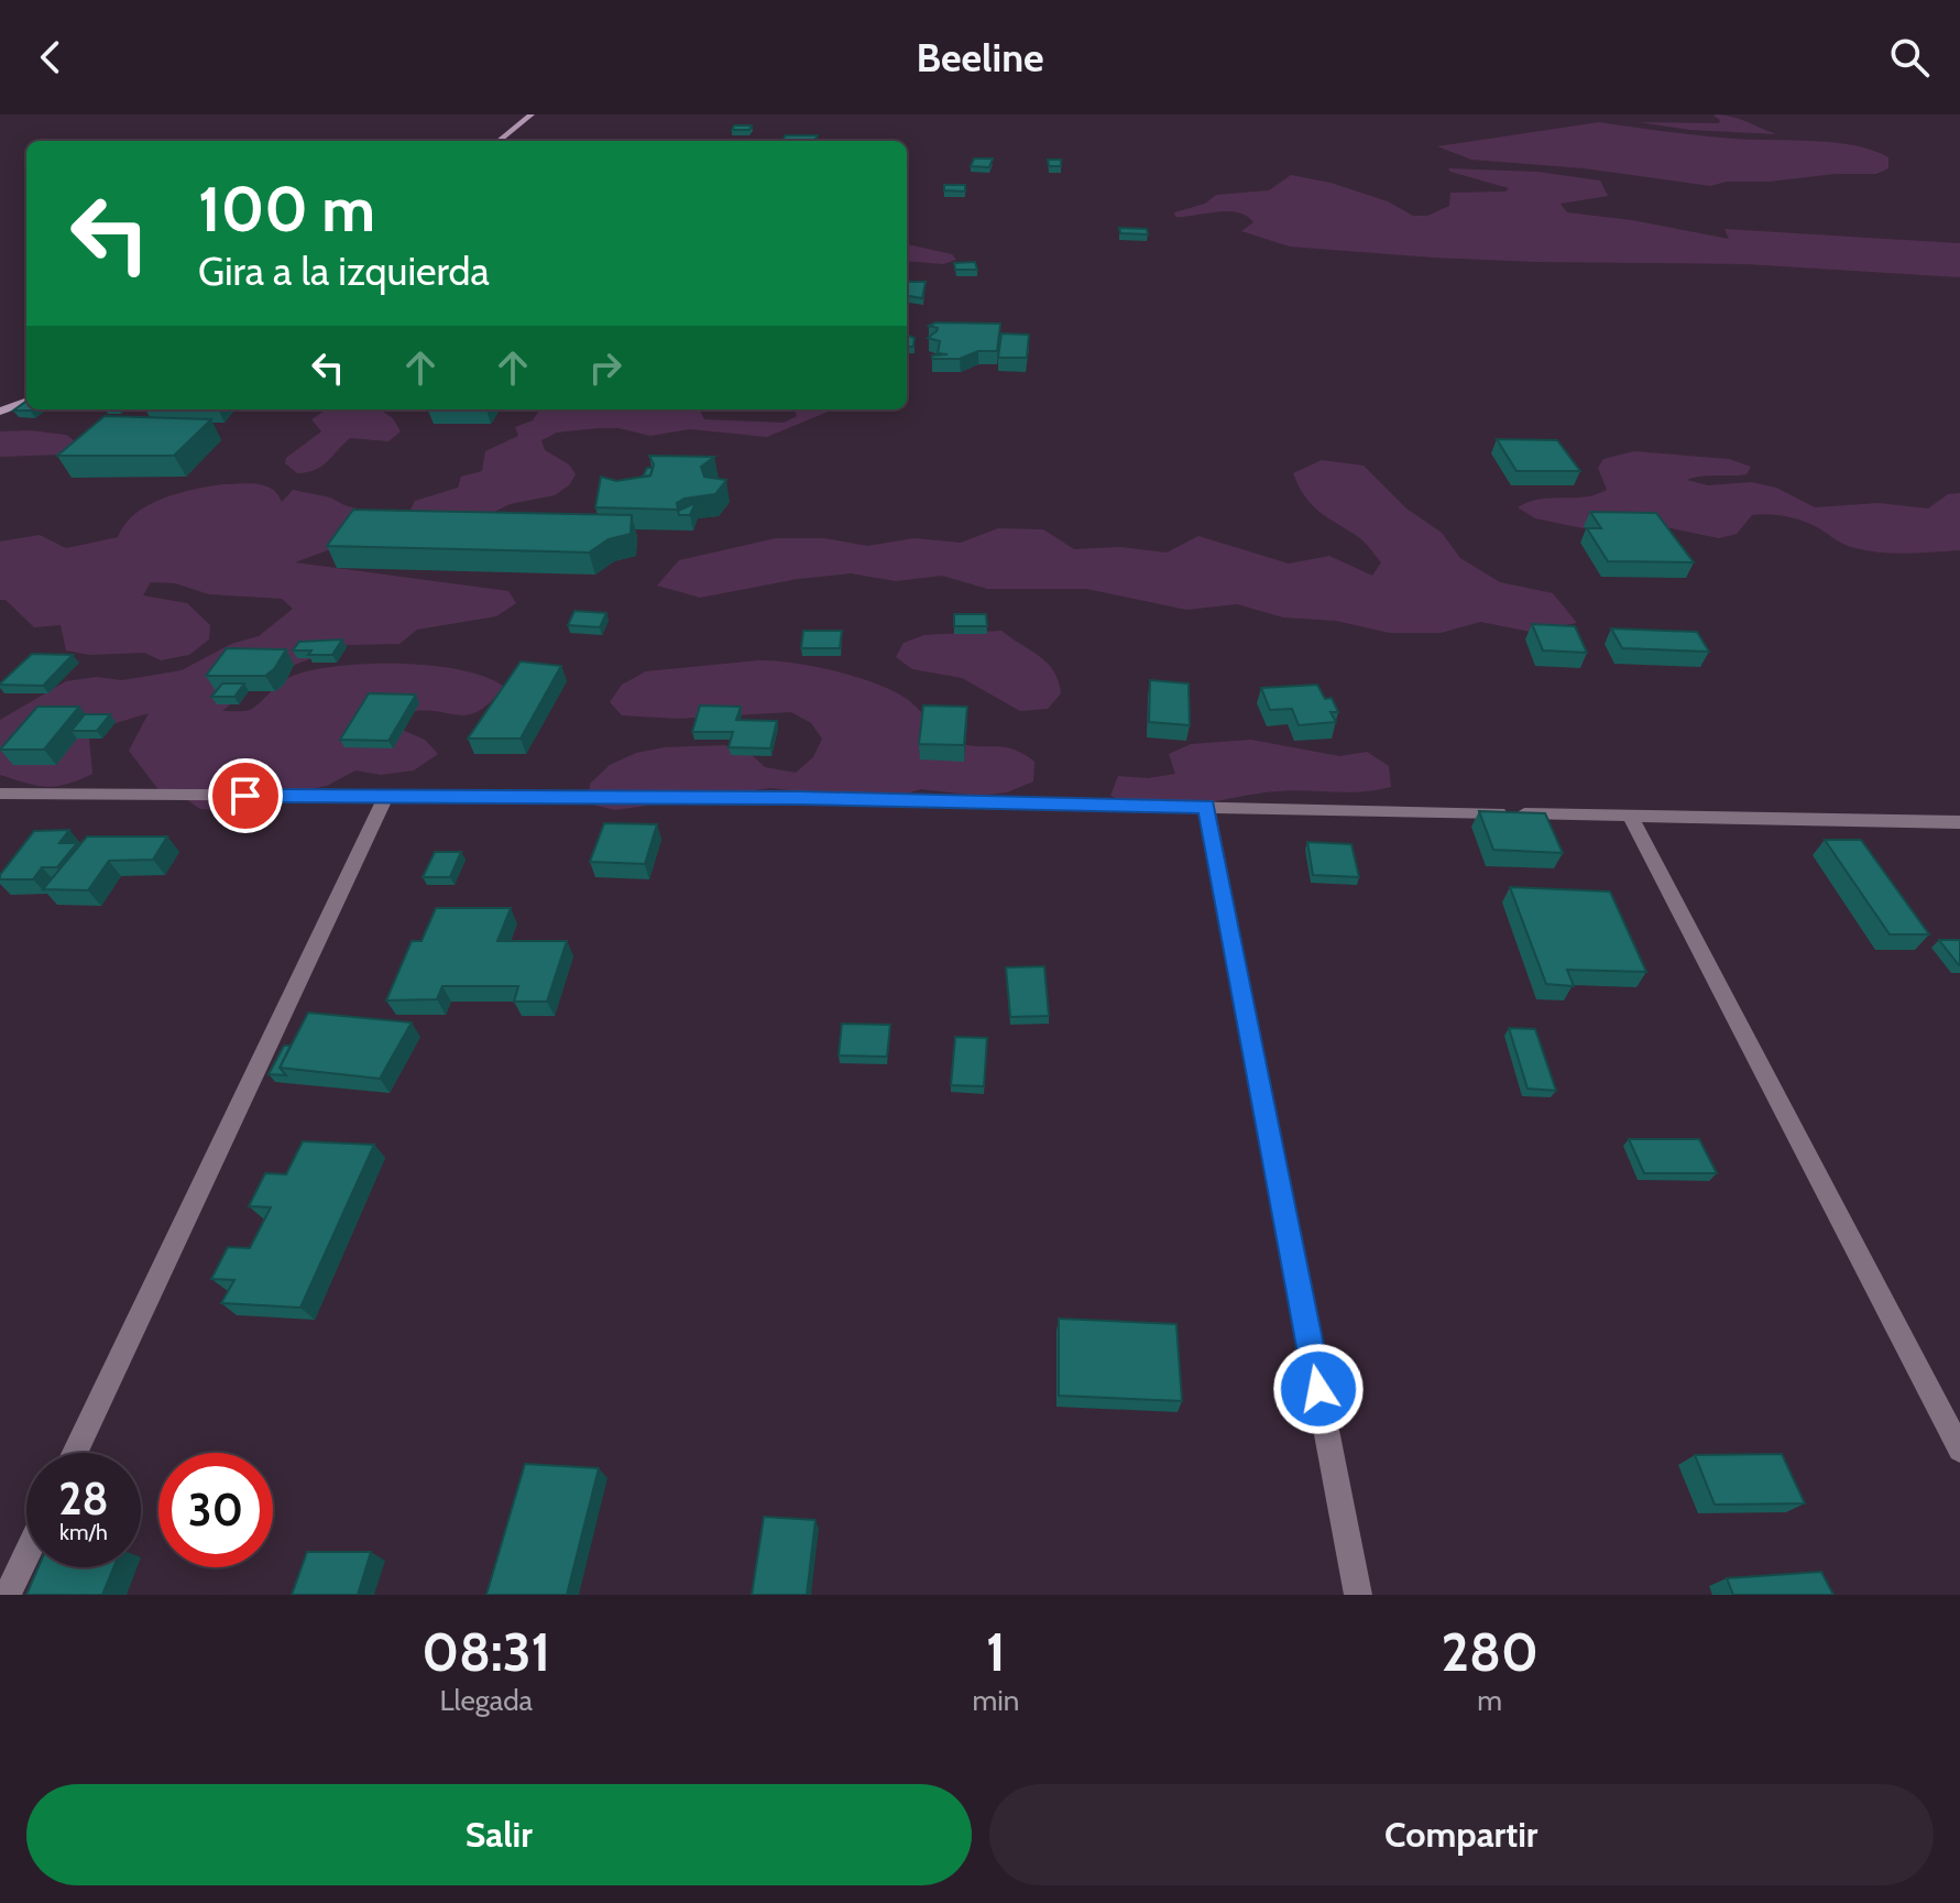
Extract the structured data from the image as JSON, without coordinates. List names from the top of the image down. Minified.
{"page":{"header":"Beeline","turn":["100 m","Gira a la izquierda"],"speed":"28 km/h","limit":"30","eta":["08:31","Llegada","1","min","280","m"],"buttons":["Salir","Compartir"]}}
